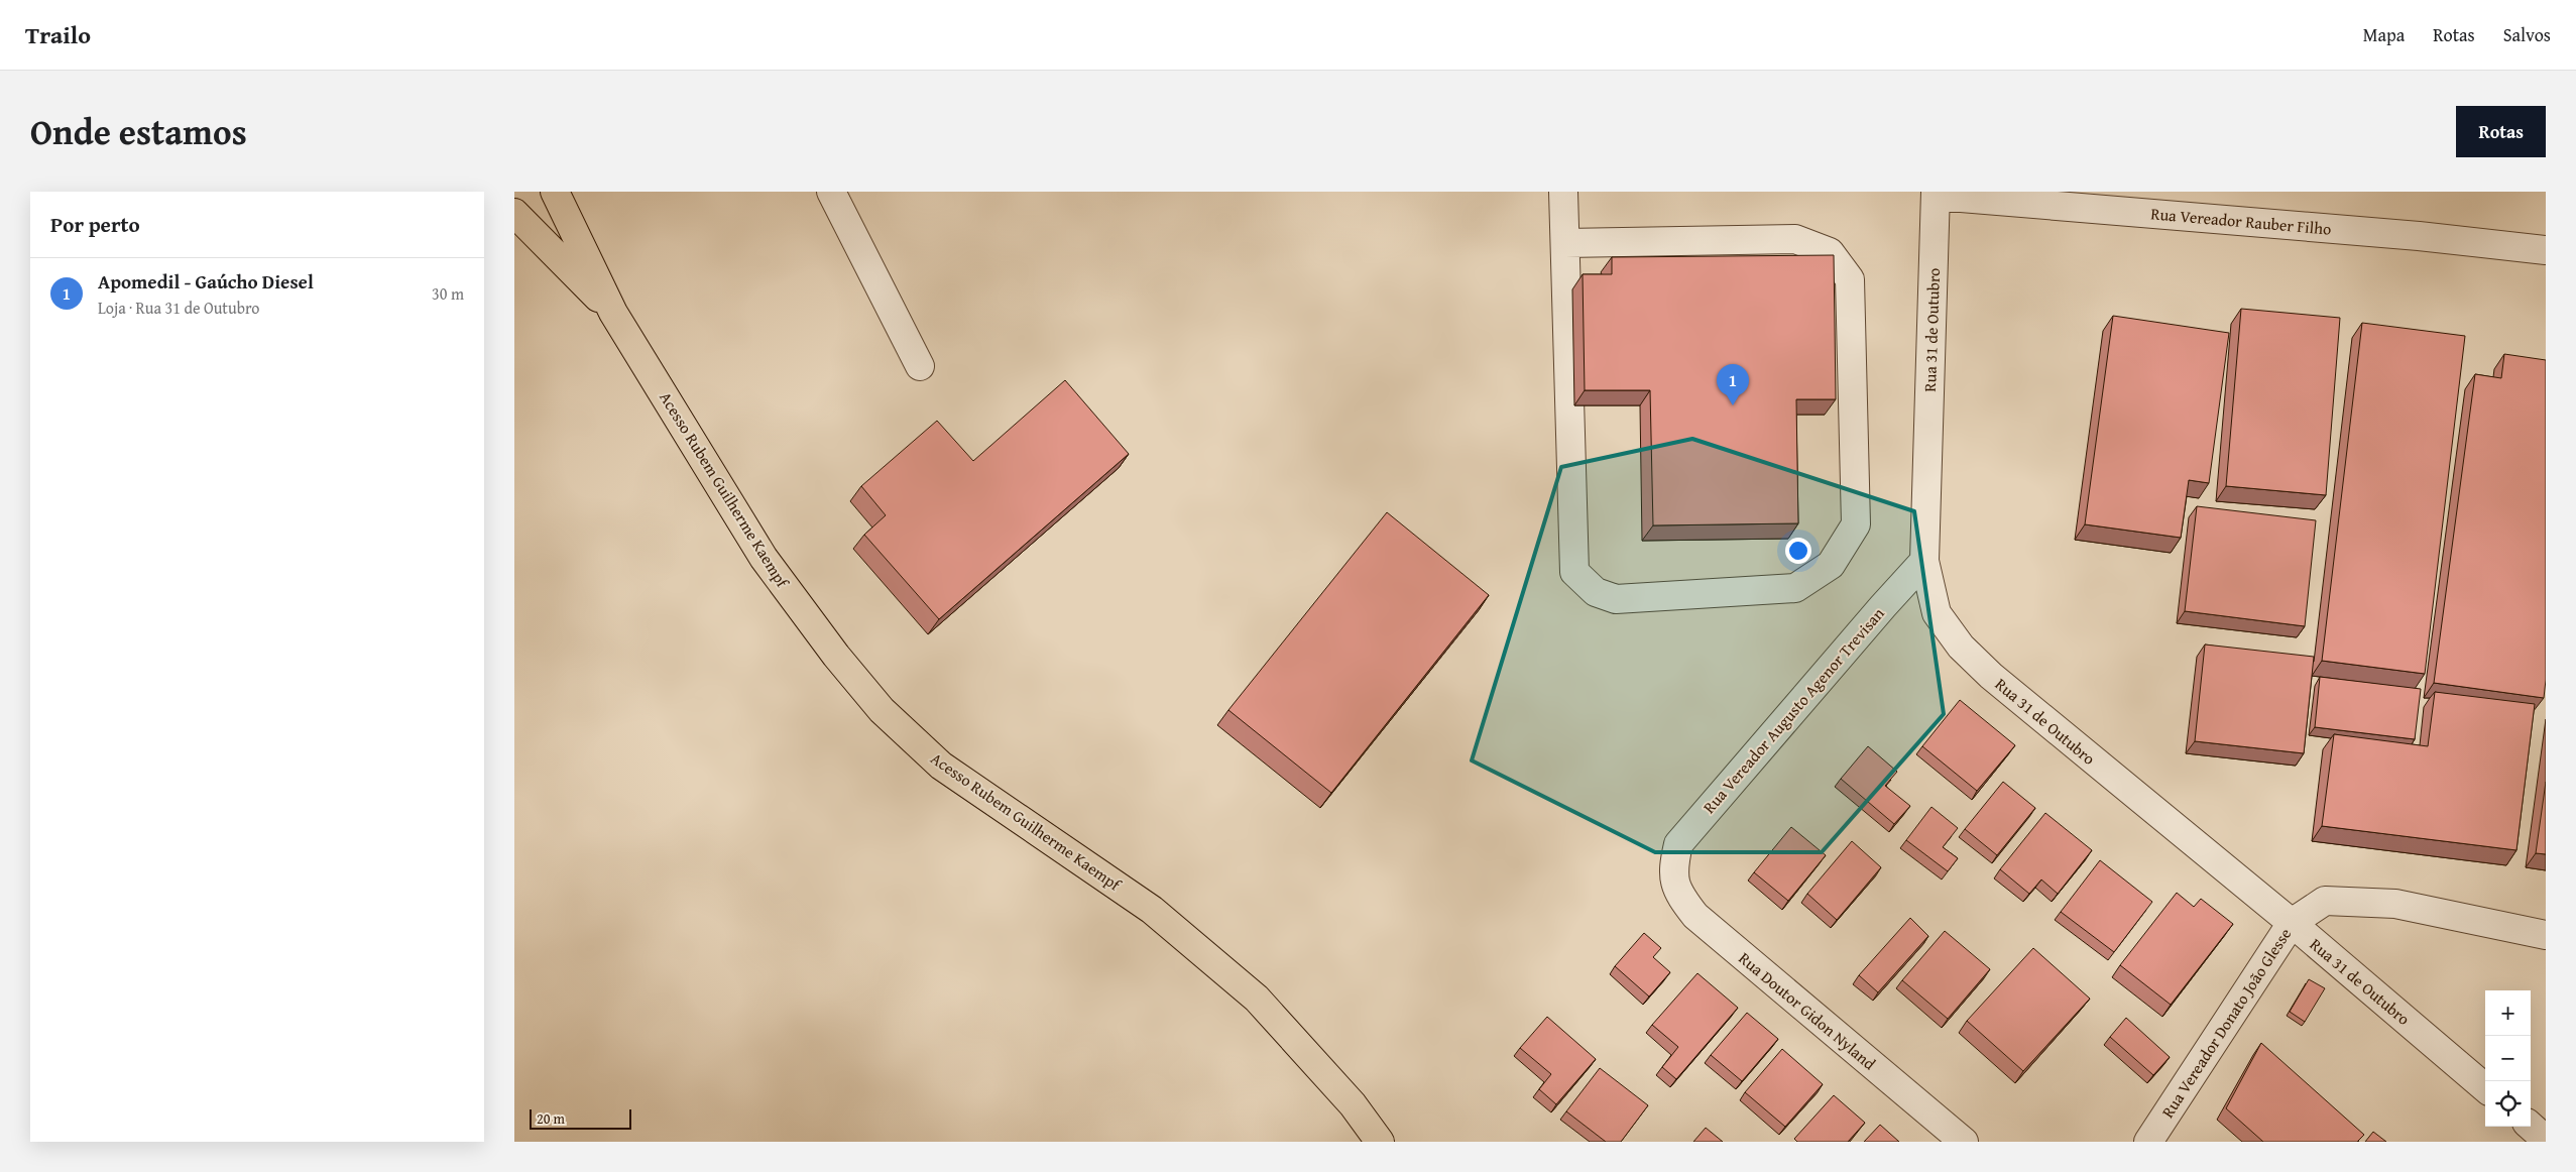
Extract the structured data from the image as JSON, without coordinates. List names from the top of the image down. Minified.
{"streets":{"main road":["Acesso Rubem Guilherme Kaempf"],"street":["Rua Vereador Rauber Filho","Rua 31 de Outubro","Rua Vereador Augusto Agenor Trevisan","Rua Doutor Gidon Nyland","Rua Vereador Donato João Glesse"]},"crossings":[["Rua Vereador Rauber Filho","Rua 31 de Outubro"],["Rua 31 de Outubro","Rua Vereador Augusto Agenor Trevisan"],["Rua 31 de Outubro","Rua Vereador Donato João Glesse"],["Rua Vereador Augusto Agenor Trevisan","Rua Doutor Gidon Nyland"]],"scale_bar":"20 m","page":{"header":"Trailo","nav":["Mapa","Rotas","Salvos"],"title":"Onde estamos","buttons":"Rotas","heading":"Por perto","list":[{"mark":"1","name":"Apomedil - Gaúcho Diesel","note":"Loja · Rua 31 de Outubro","value":"30 m"}],"pins":"1","map_buttons":["+","−"],"scale":"20 m"}}
